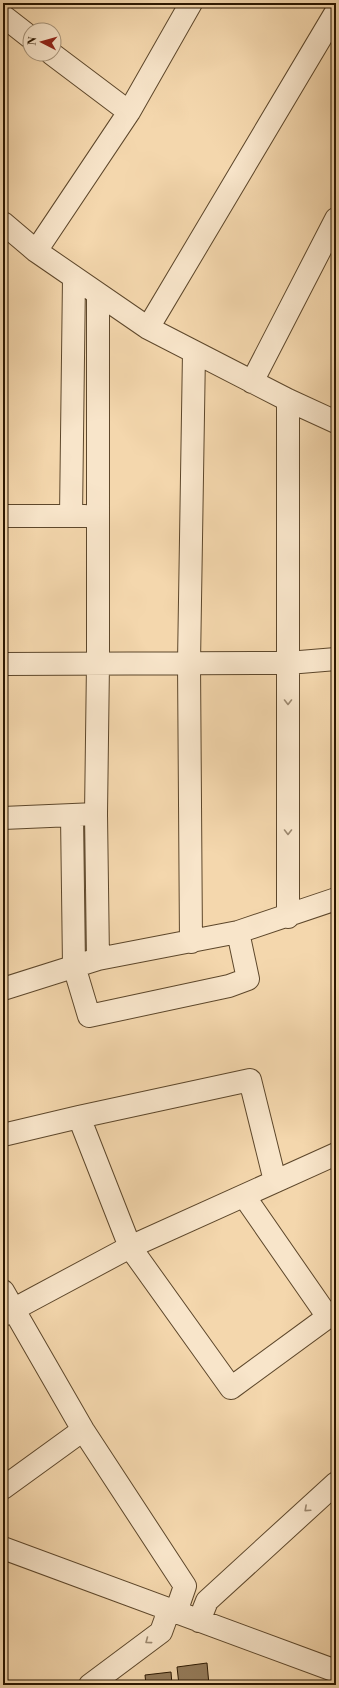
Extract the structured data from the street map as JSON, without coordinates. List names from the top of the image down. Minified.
{"north":"left"}
